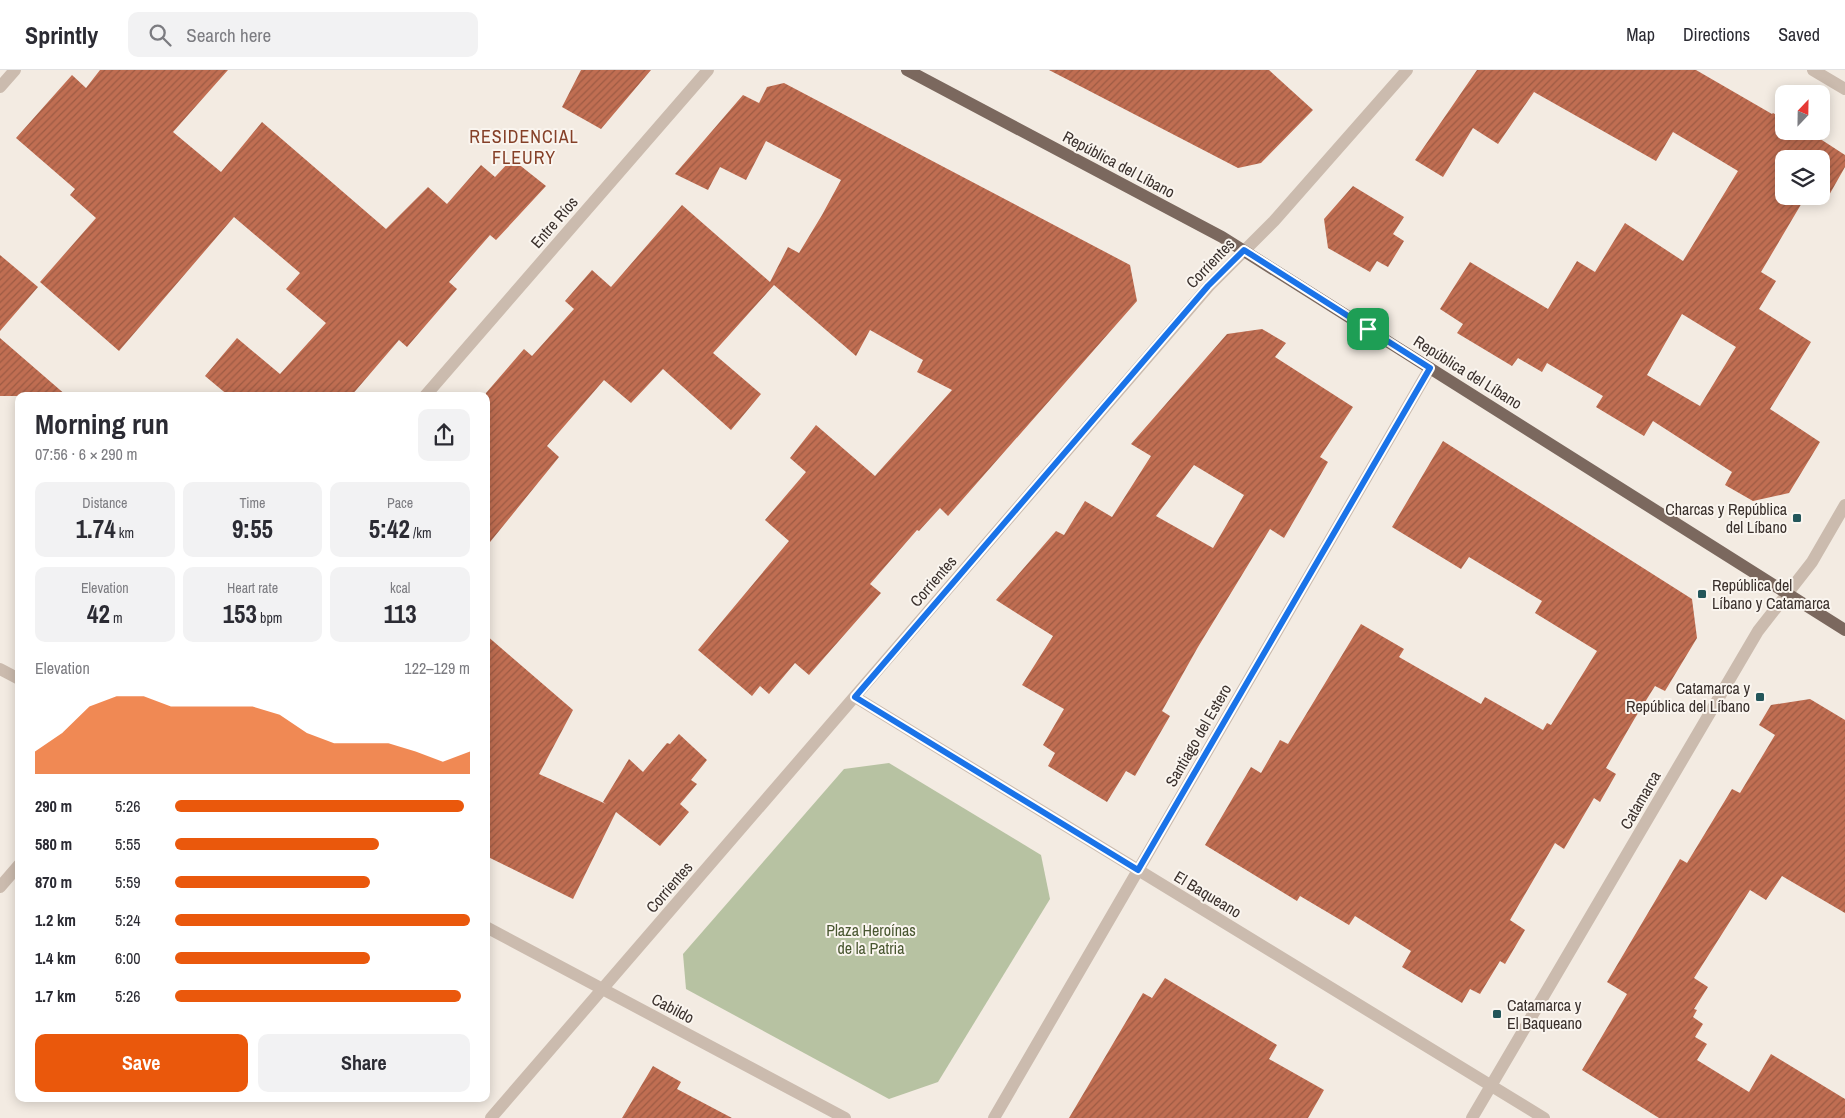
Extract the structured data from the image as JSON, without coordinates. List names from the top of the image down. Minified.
{"streets":{"main road":["República del Líbano"],"street":["Entre Ríos","Corrientes","Santiago del Estero","Catamarca","El Baqueano","Cabildo"]},"crossings":[["República del Líbano","Corrientes"],["República del Líbano","Santiago del Estero"],["República del Líbano","Catamarca"],["Corrientes","El Baqueano"],["Corrientes","Cabildo"],["Santiago del Estero","El Baqueano"],["Catamarca","El Baqueano"]],"districts":["RESIDENCIAL FLEURY"],"parks":["Plaza Heroínas de la Patria"],"places":{"transit":["Charcas y República del Líbano","República del Líbano y Catamarca","Catamarca y República del Líbano","Catamarca y El Baqueano"]},"north":"top","page":{"header":"Sprintly","search":"Search here","nav":["Map","Directions","Saved"],"heading":["Morning run","07:56 · 6 × 290 m"],"stats":[["Distance","1.74 km"],["Time","9:55"],["Pace","5:42 /km"],["Elevation","42 m"],["Heart rate","153 bpm"],["kcal","113"]],"chart":["Elevation","122–129 m"],"list":[{"name":"290 m","note":"5:26"},{"name":"580 m","note":"5:55"},{"name":"870 m","note":"5:59"},{"name":"1.2 km","note":"5:24"},{"name":"1.4 km","note":"6:00"},{"name":"1.7 km","note":"5:26"}],"buttons":["Save","Share"]}}
